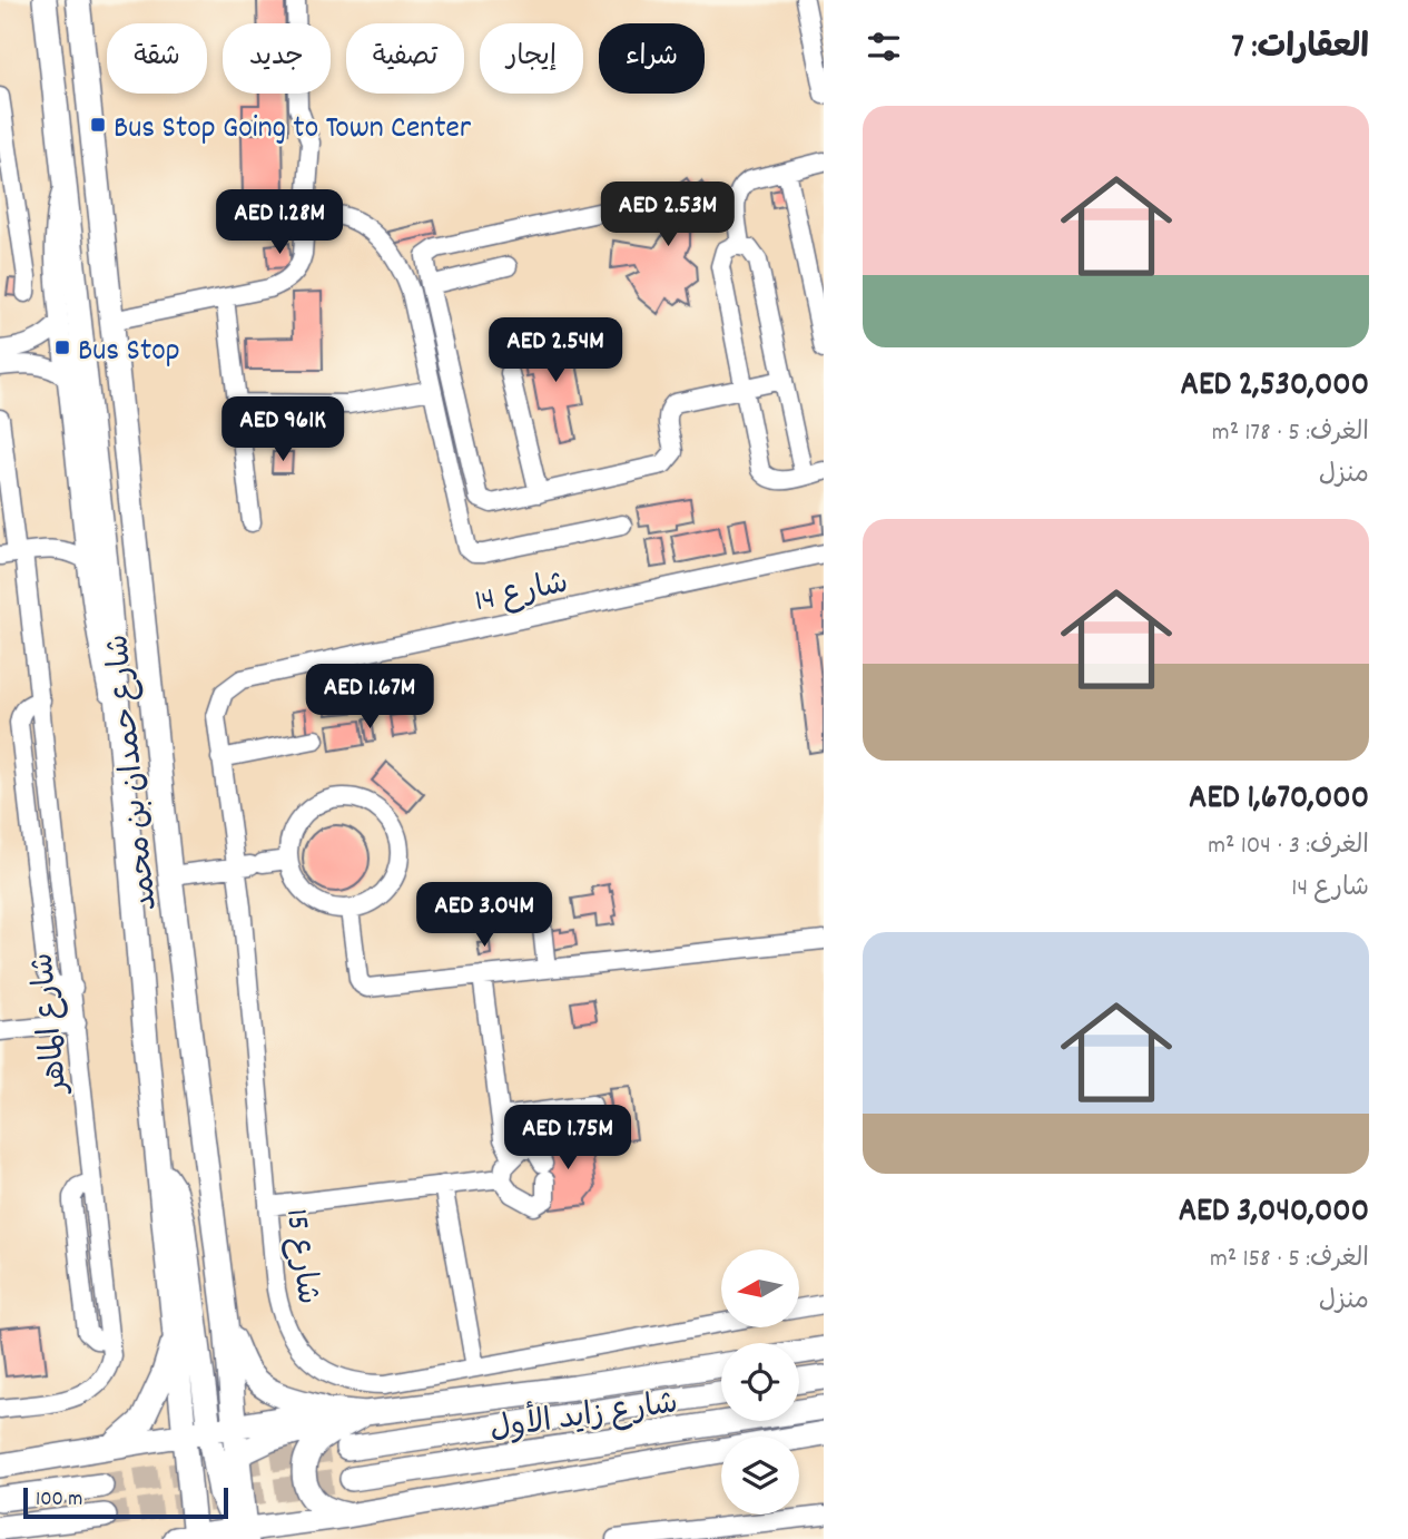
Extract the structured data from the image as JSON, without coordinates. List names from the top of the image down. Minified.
{"streets":{"main road":["شارع حمدان بن محمد","شارع زايد الأول"],"street":["شارع 14","شارع الماهر","شارع 15"]},"crossings":[["شارع 14","شارع 15"]],"places":{"transit":["Bus Stop Going to Town Center","Bus Stop"]},"scale_bar":"100 m","north":"left","page":{"heading":"العقارات: 7","chip":["شراء","إيجار","تصفية","جديد","شقة"],"list":[{"name":"AED 2,530,000","note":"الغرف: 5 · 178 m² · منزل"},{"name":"AED 1,670,000","note":"الغرف: 3 · 104 m² · شارع 14"},{"name":"AED 3,040,000","note":"الغرف: 5 · 158 m² · منزل"}],"price":["AED 2.53M","AED 1.28M","AED 2.54M","AED 961K","AED 1.67M","AED 3.04M","AED 1.75M"],"scale":"100 m"}}
